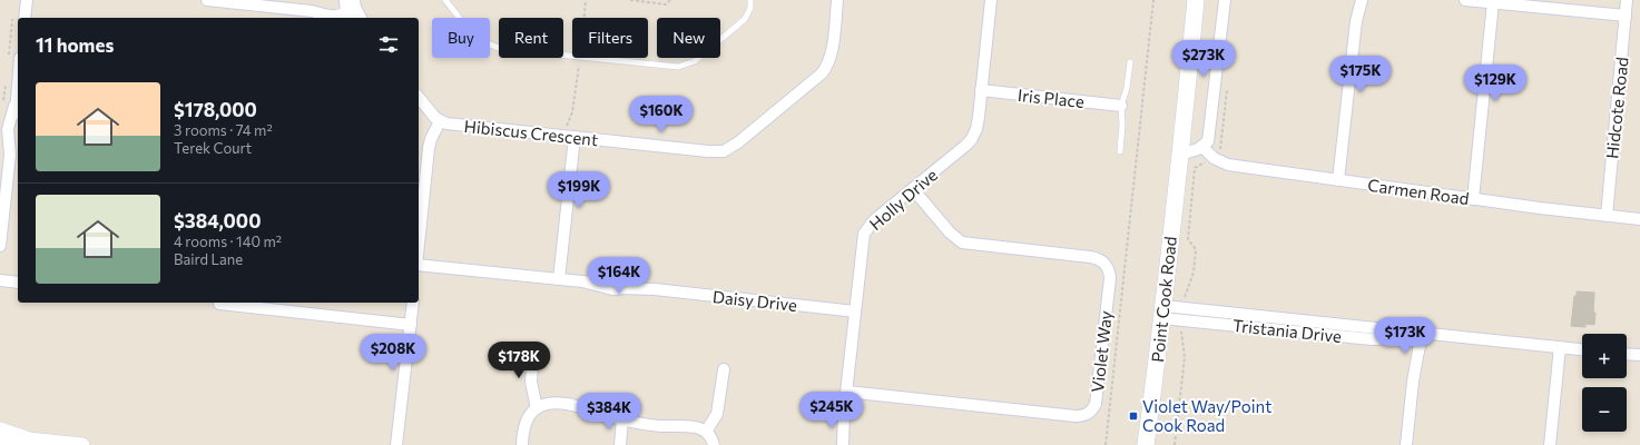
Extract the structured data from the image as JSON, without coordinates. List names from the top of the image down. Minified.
{"streets":{"main road":["Point Cook Road"],"street":["Iris Place","Hidcote Road","Hibiscus Crescent","Carmen Road","Holly Drive","Daisy Drive","Tristania Drive","Violet Way"]},"crossings":[["Iris Place","Holly Drive"],["Hidcote Road","Carmen Road"],["Holly Drive","Daisy Drive"],["Holly Drive","Violet Way"],["Point Cook Road","Tristania Drive"]],"places":{"transit":["Violet Way/Point Cook Road"]},"page":{"chip":["Buy","Rent","Filters","New"],"heading":"11 homes","price":["$273K","$175K","$129K","$160K","$199K","$164K","$173K","$208K","$178K","$245K","$384K"],"list":[{"name":"$178,000","note":"3 rooms · 74 m² · Terek Court"},{"name":"$384,000","note":"4 rooms · 140 m² · Baird Lane"}],"map_buttons":["+","−"]}}
